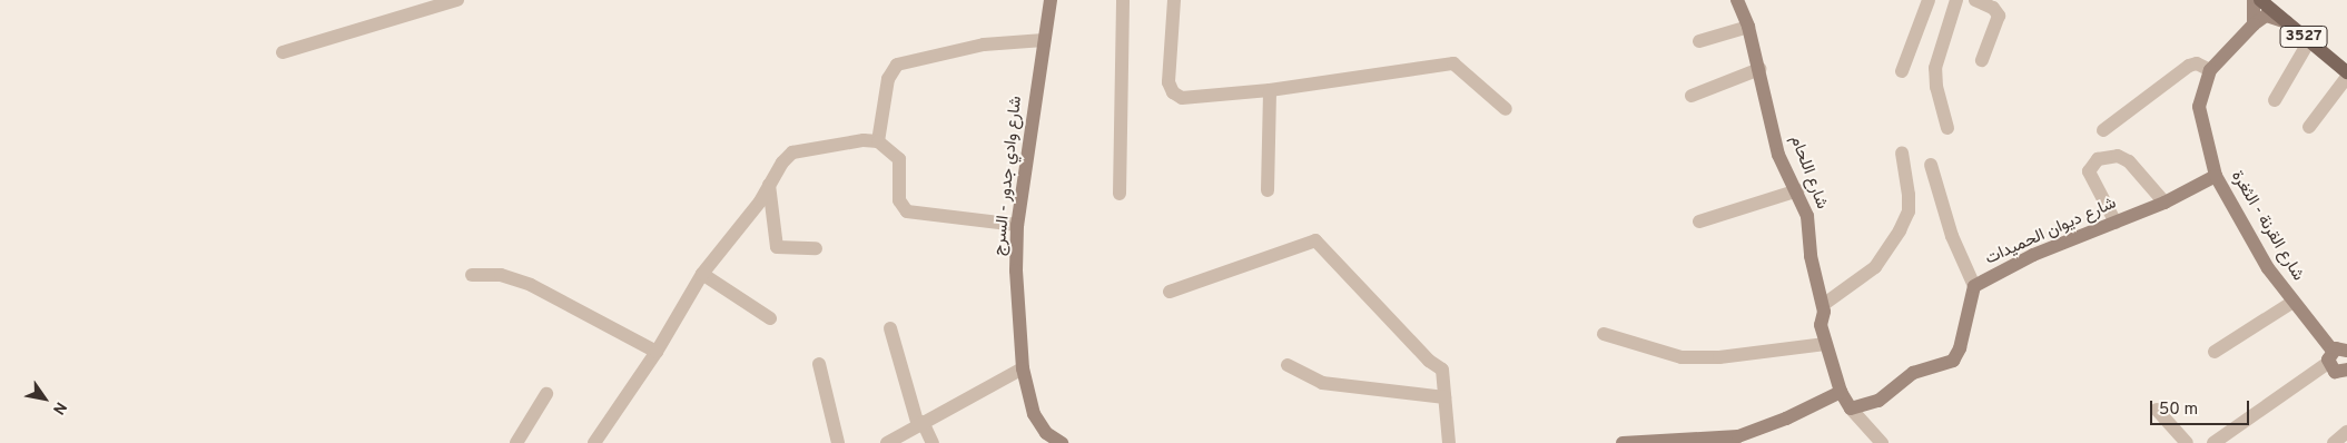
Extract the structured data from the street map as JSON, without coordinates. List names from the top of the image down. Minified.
{"streets":{"main road":["3527","شارع اللحام","شارع وادي جدور - السرج","شارع القرنة - الثغرة","شارع ديوان الحميدات"]},"crossings":[["شارع القرنة - الثغرة","شارع ديوان الحميدات"]],"scale_bar":"50 m","north":"bottom right"}
